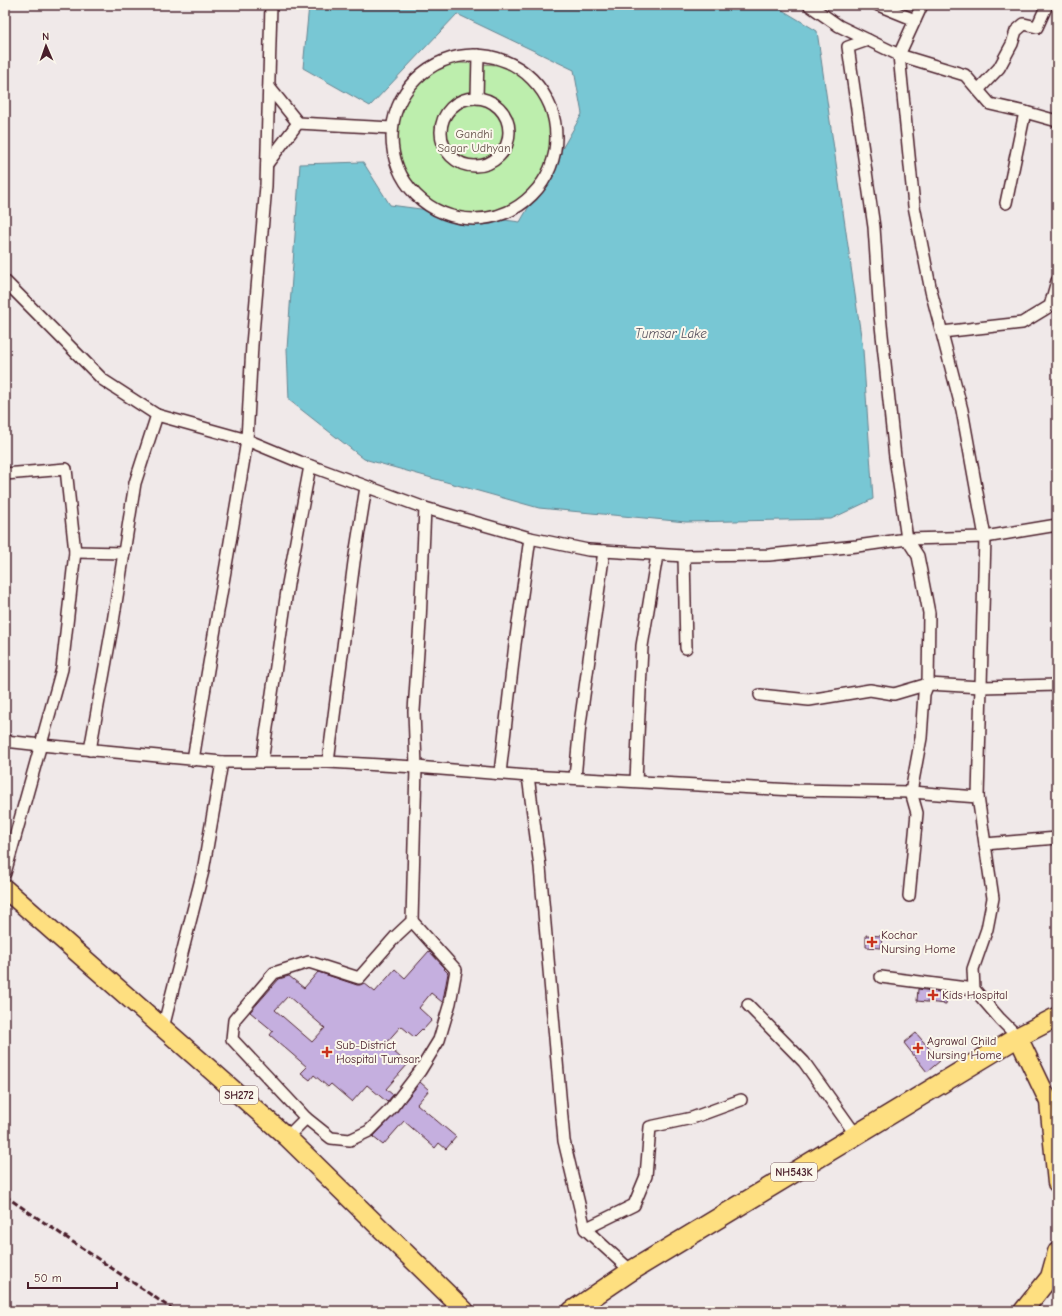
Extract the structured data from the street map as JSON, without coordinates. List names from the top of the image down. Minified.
{"streets":{"highway":["NH543K"],"main road":["SH272"]},"water":["Tumsar Lake"],"parks":["Gandhi Sagar Udhyan"],"places":{"health":["Kochar Nursing Home","Kids Hospital","Agrawal Child Nursing Home","Sub-District Hospital Tumsar"]},"scale_bar":"50 m","north":"top"}
